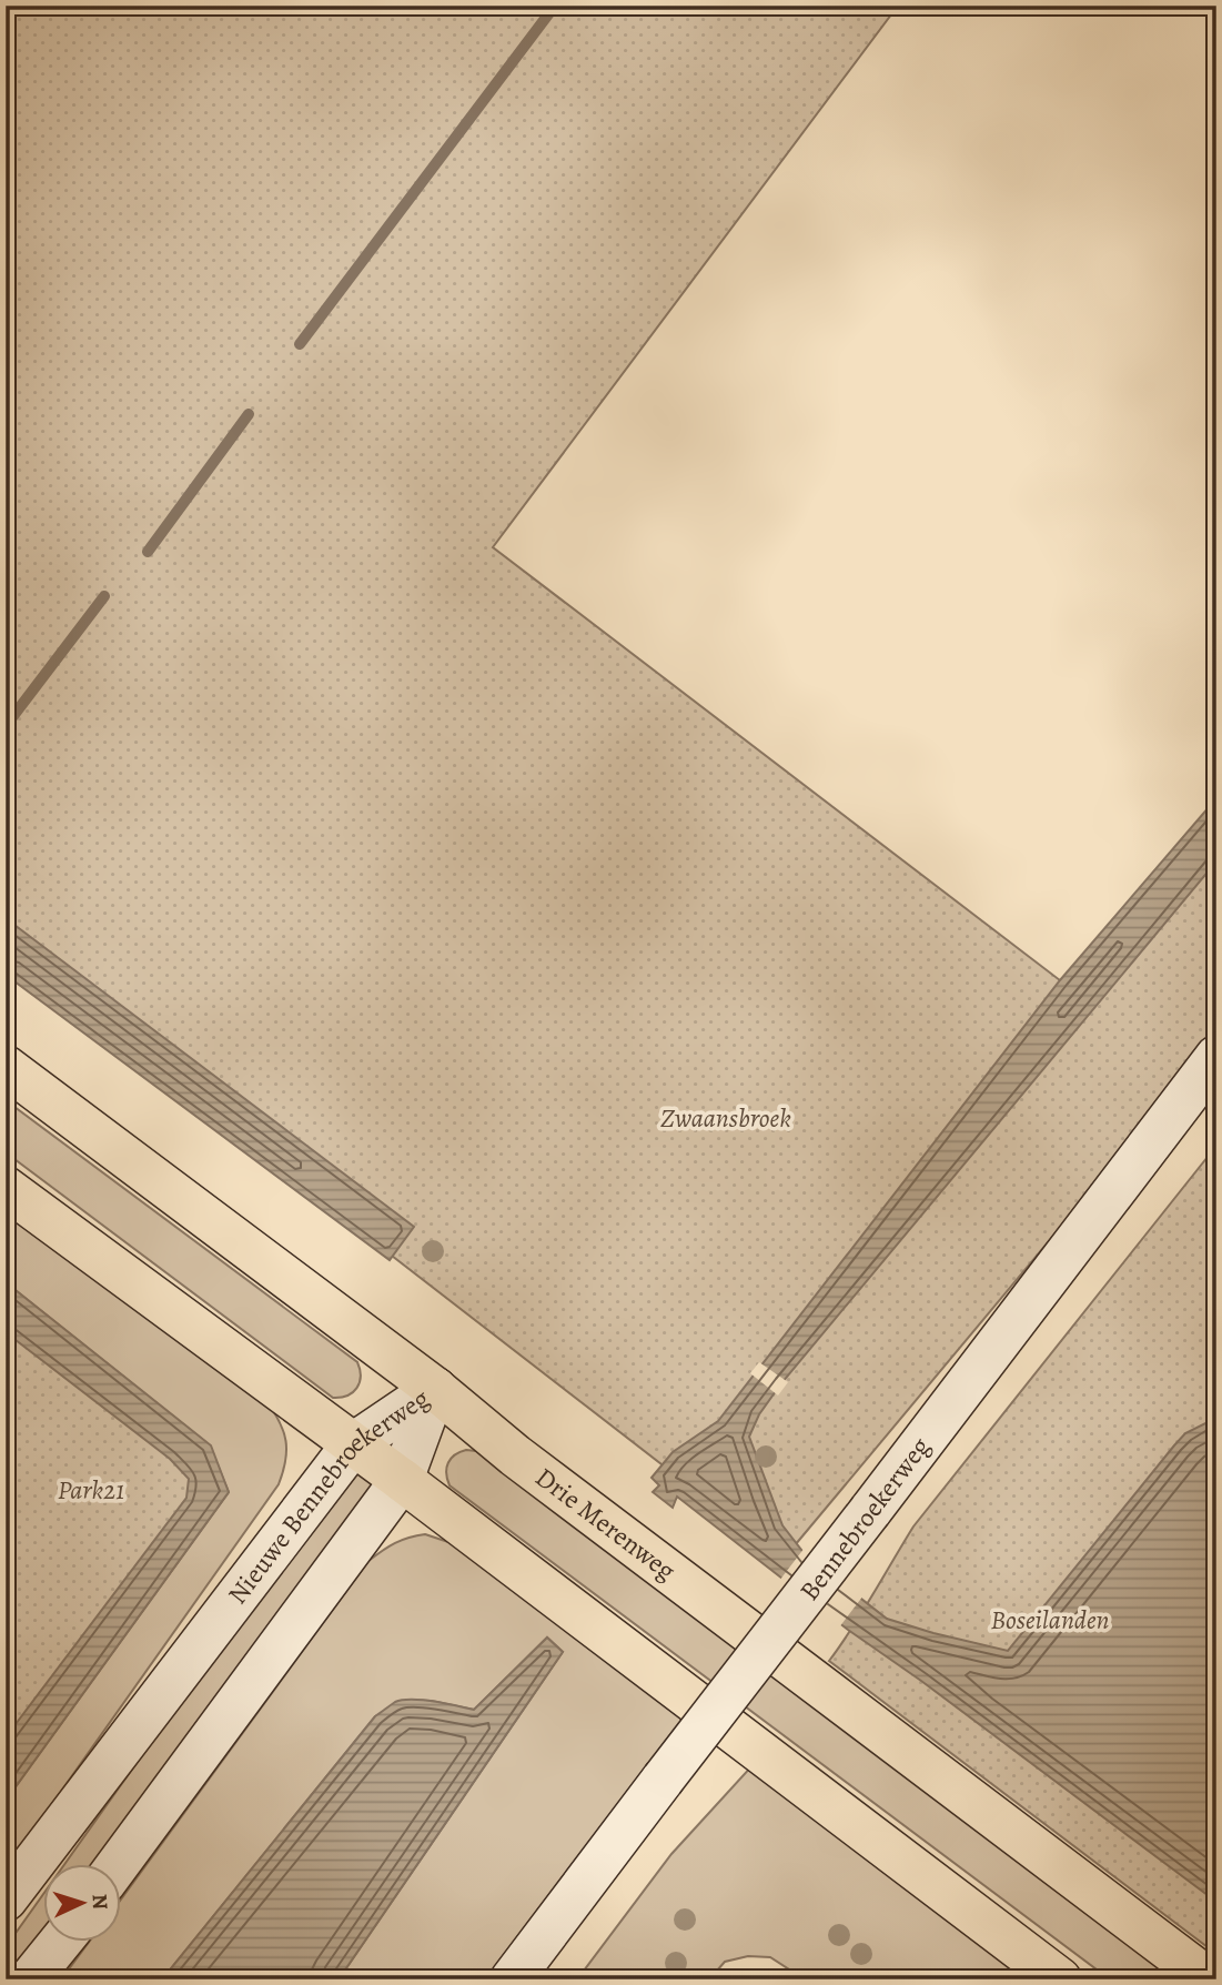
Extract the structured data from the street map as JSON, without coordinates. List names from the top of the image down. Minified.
{"streets":{"main road":["Nieuwe Bennebroekerweg","Bennebroekerweg","Drie Merenweg"]},"crossings":[["Nieuwe Bennebroekerweg","Drie Merenweg"]],"parks":["Zwaansbroek","Park21","Boseilanden"],"north":"right"}
